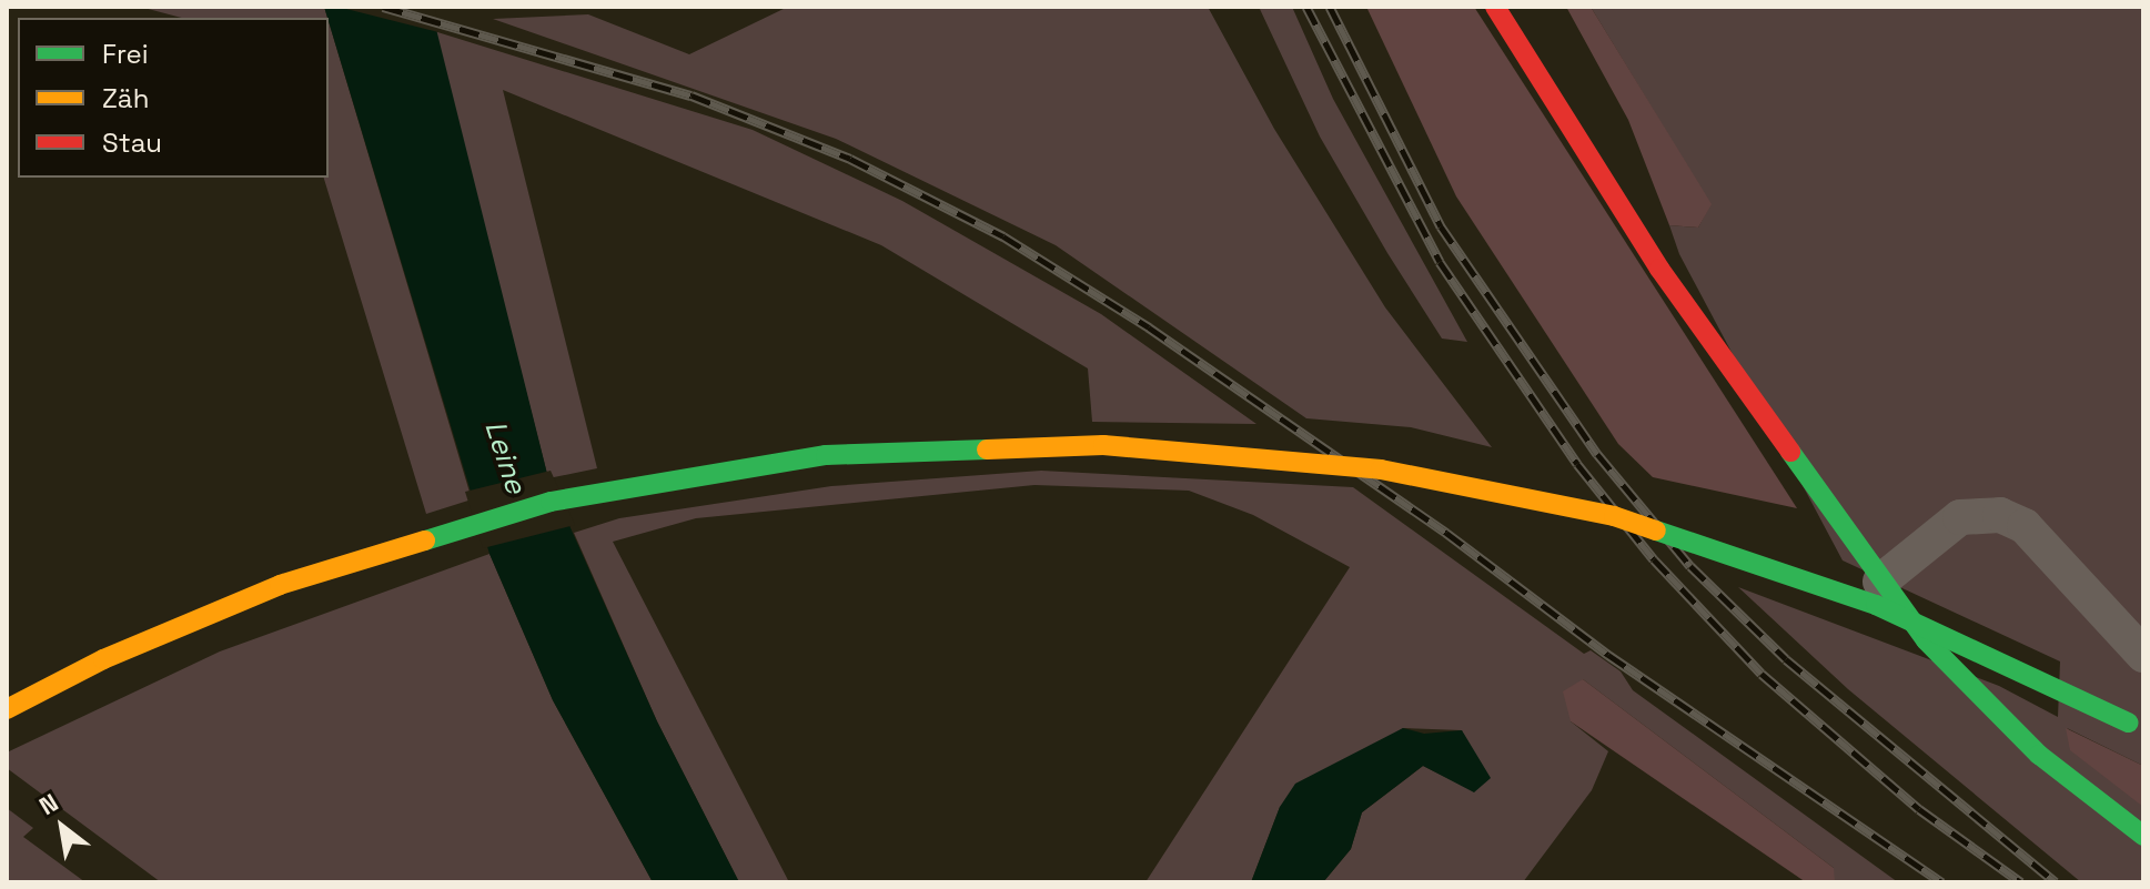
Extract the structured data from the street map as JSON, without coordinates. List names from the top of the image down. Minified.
{"water":["Leine"],"legend":["Frei","Zäh","Stau"],"north":"top left"}
